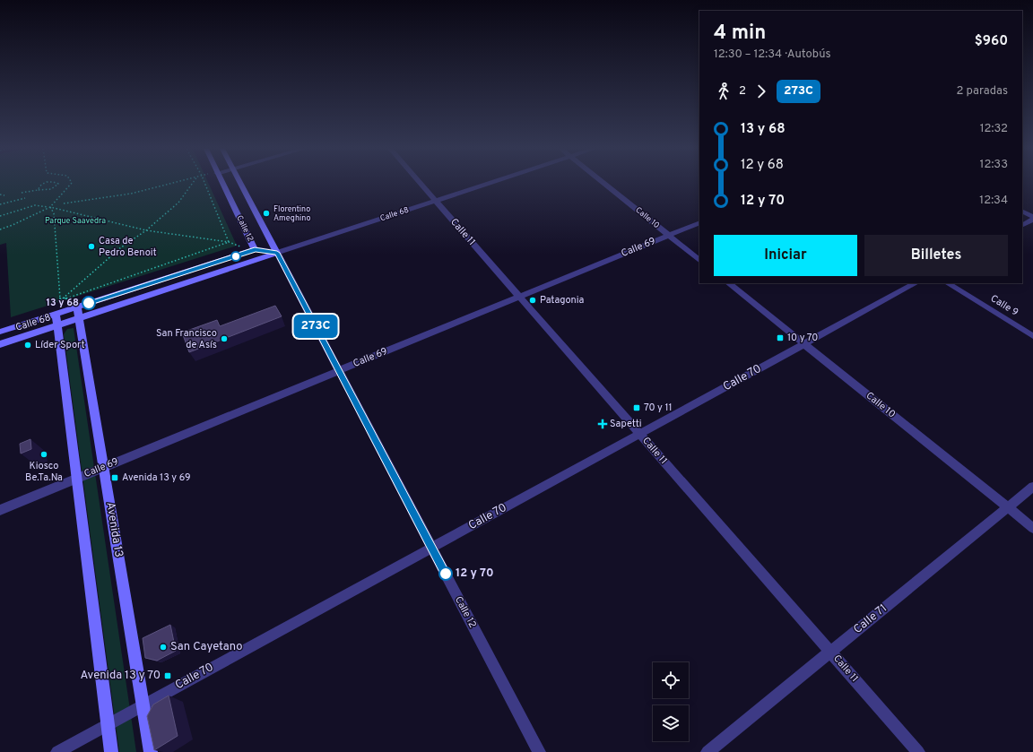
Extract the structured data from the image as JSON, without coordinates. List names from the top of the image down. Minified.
{"streets":{"main road":["Calle 68","Calle 12","Avenida 13"],"street":["Calle 10","Calle 11","Calle 69","Calle 9","Calle 70","Calle 71"]},"crossings":[["Calle 68","Calle 12"],["Calle 68","Calle 11"],["Calle 68","Avenida 13"],["Calle 10","Calle 69"],["Calle 10","Calle 70"],["Calle 10","Calle 71"],["Calle 12","Calle 69"],["Calle 12","Calle 70"],["Calle 11","Calle 69"],["Calle 11","Calle 70"],["Calle 11","Calle 71"],["Calle 69","Avenida 13"],["Calle 70","Avenida 13"]],"parks":["Parque Saavedra"],"places":{"other":["Florentino Ameghino","Casa de Pedro Benoit","Patagonia","13 y 68","San Francisco de Asís","Líder Sport","Kiosco Be.Ta.Na","12 y 70","San Cayetano"],"transit":["10 y 70","70 y 11","Avenida 13 y 69","Avenida 13 y 70"],"health":["Sapetti"]},"lines":["bus line 273C"],"page":{"on_map":"273C","heading":["4 min","12:30 – 12:34 · Autobús","$960"],"legs":["2","273C","2 paradas"],"list":[{"name":"13 y 68","value":"12:32"},{"name":"12 y 68","value":"12:33"},{"name":"12 y 70","value":"12:34"}],"buttons":["Iniciar","Billetes"]}}
